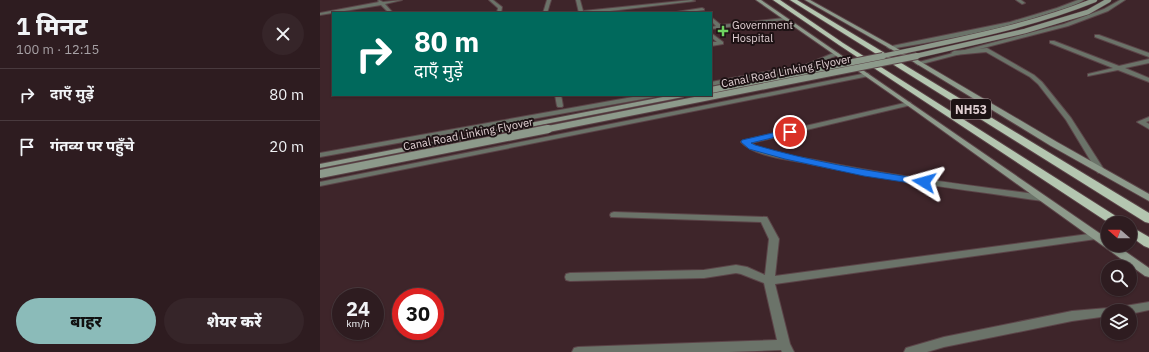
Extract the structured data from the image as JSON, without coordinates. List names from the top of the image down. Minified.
{"streets":{"highway":["NH53"],"main road":["Canal Road Linking Flyover"]},"places":{"health":["Government Hospital"]},"north":"left","page":{"heading":["1 मिनट","100 m · 12:15"],"turn":["80 m","दाएँ मुड़ें"],"list":[{"name":"दाएँ मुड़ें","value":"80 m"},{"name":"गंतव्य पर पहुँचे","value":"20 m"}],"speed":"24 km/h","limit":"30","buttons":["बाहर","शेयर करें"]}}
